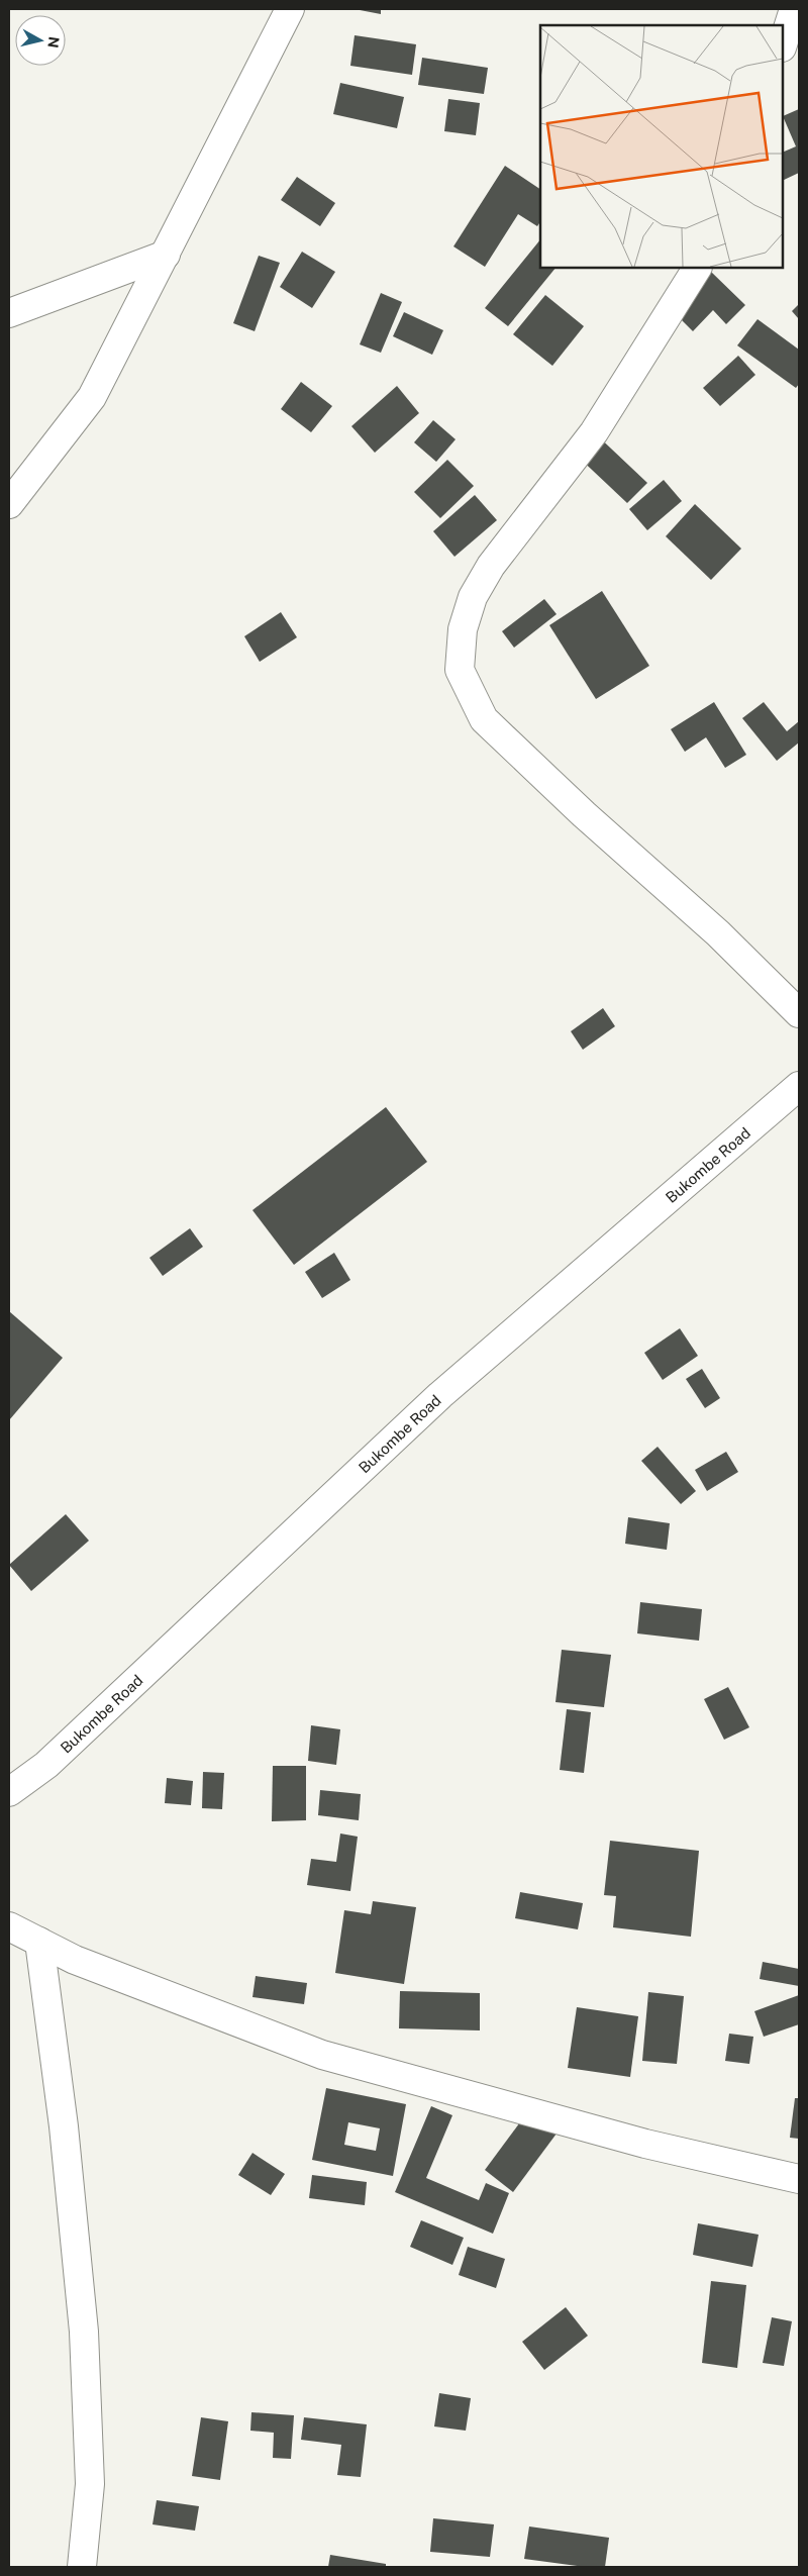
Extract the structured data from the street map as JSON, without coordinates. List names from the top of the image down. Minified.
{"streets":{"street":["Bukombe Road"]},"north":"right"}
